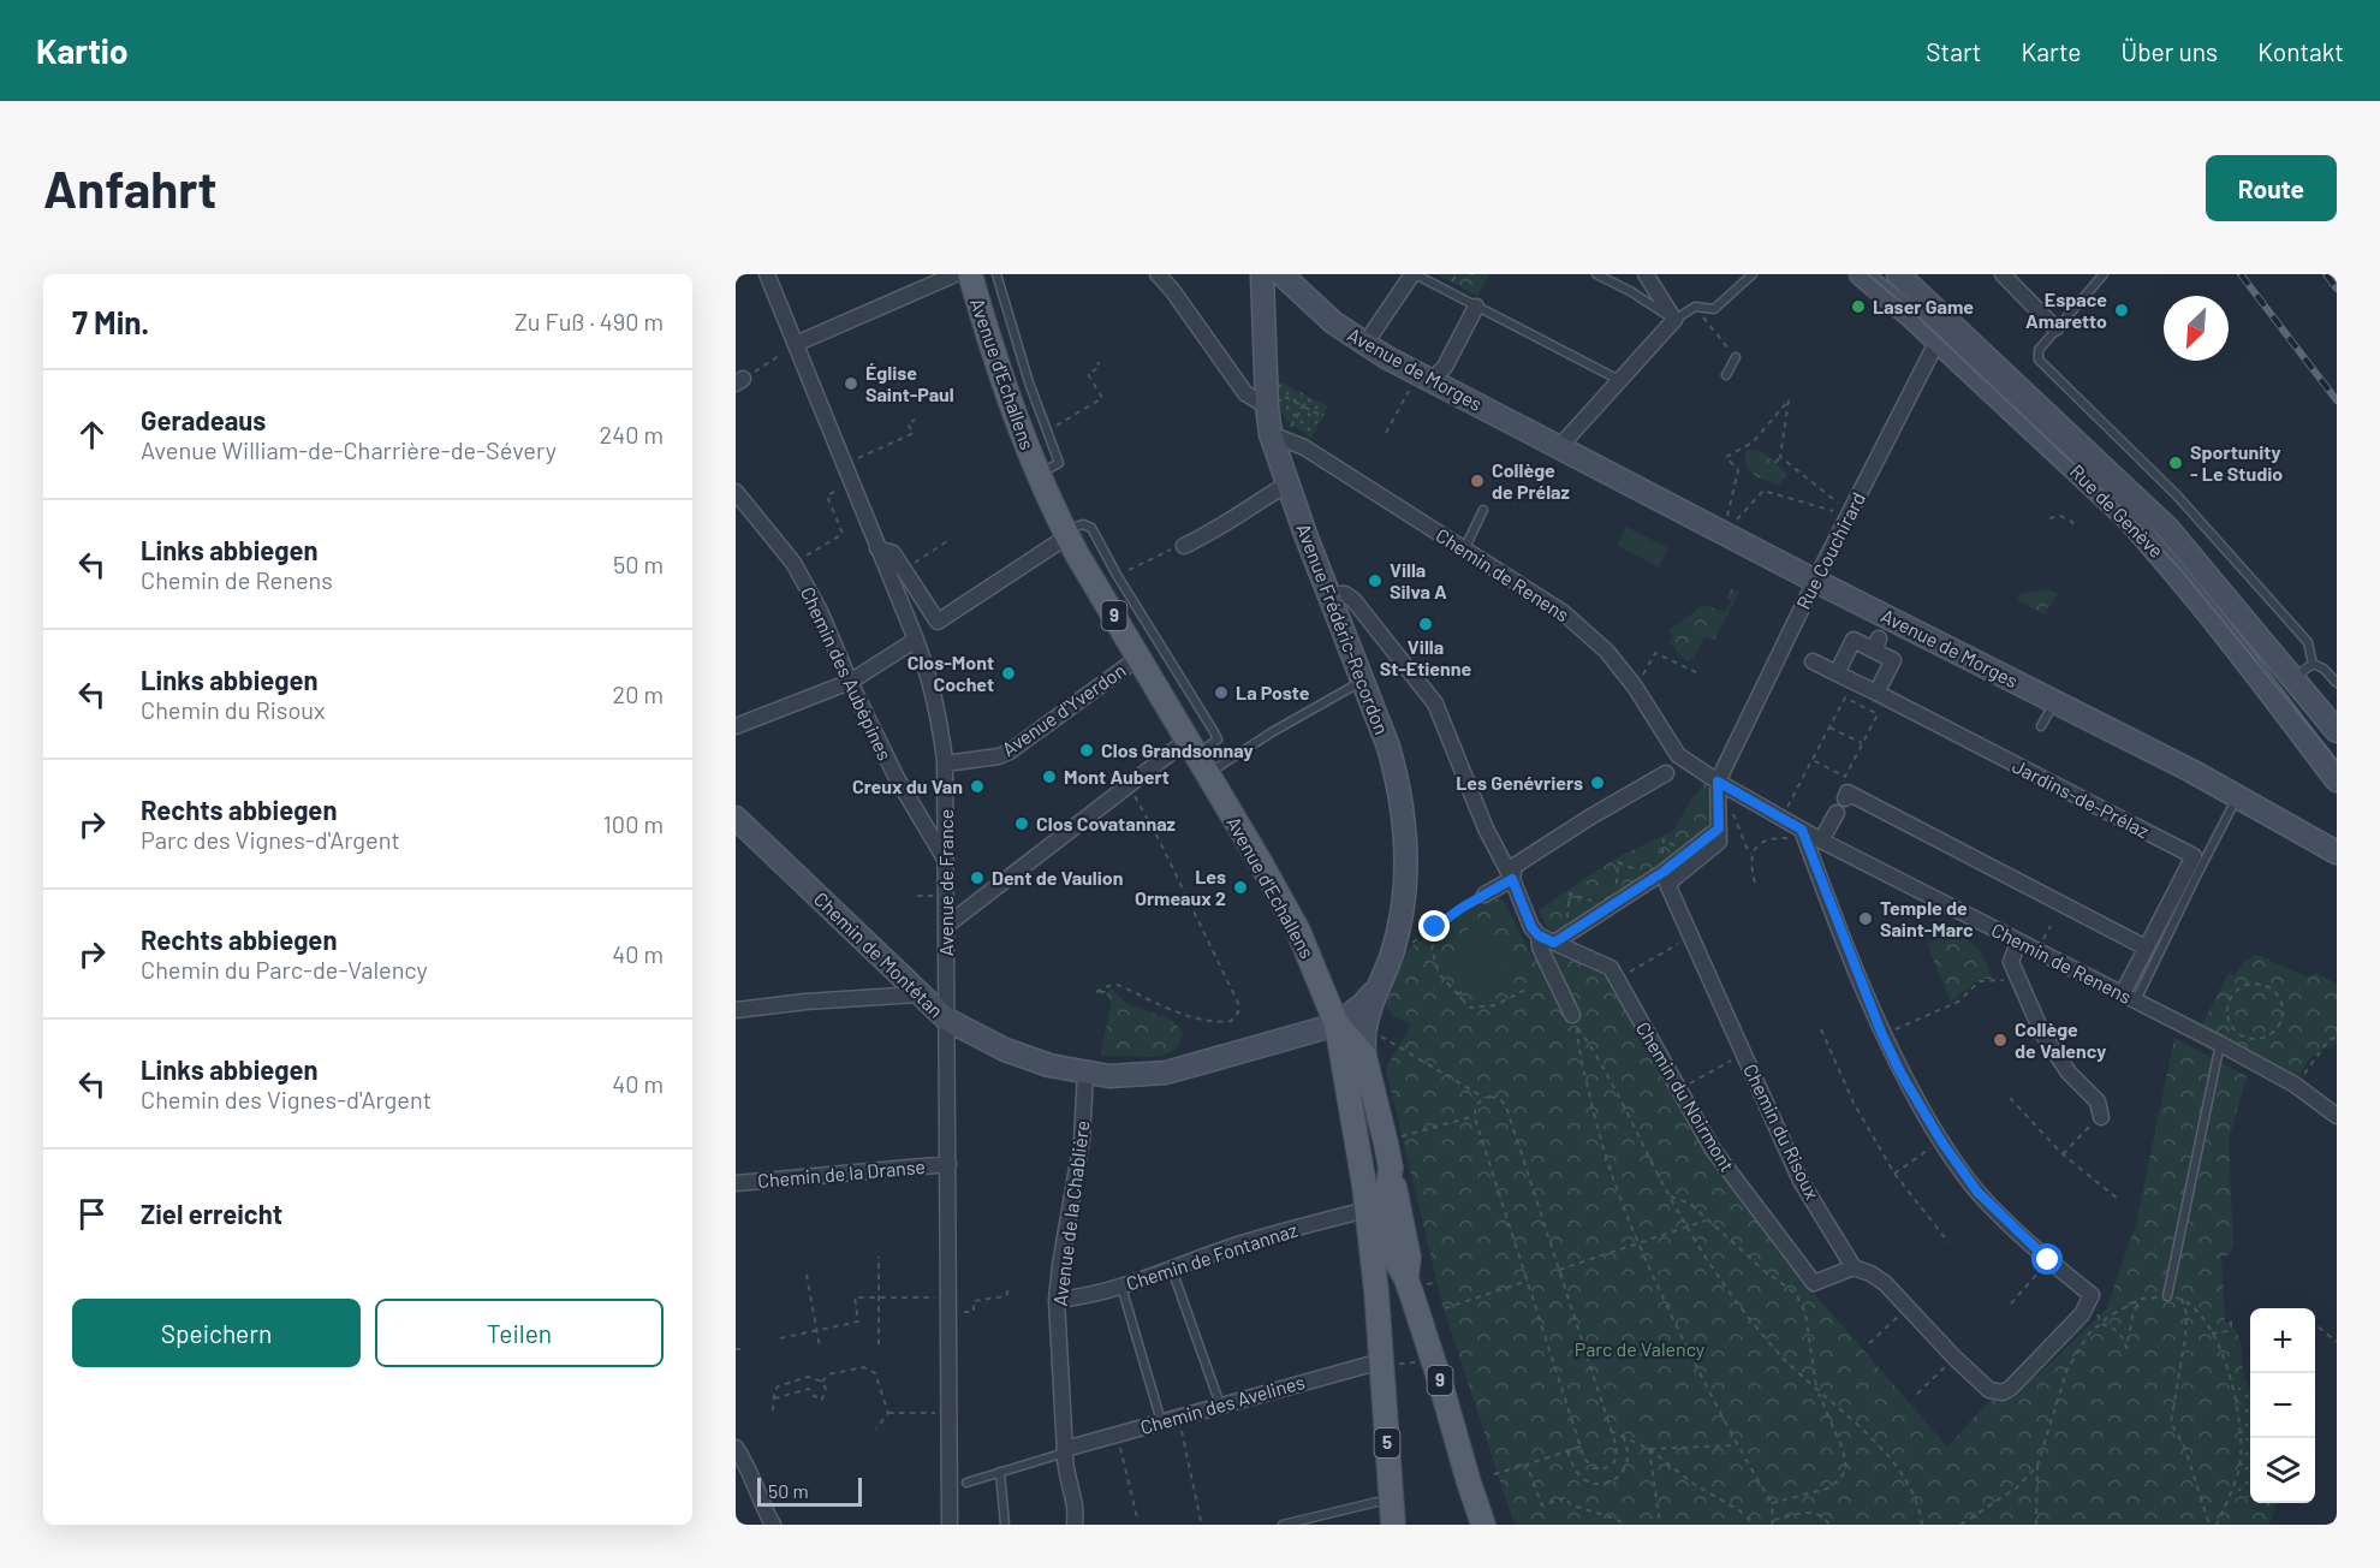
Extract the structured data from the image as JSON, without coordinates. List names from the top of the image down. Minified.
{"streets":{"main road":["Avenue de Morges","Avenue d'Echallens","Rue de Genève","9","Avenue Frédéric-Recordon","Chemin de Montétan","5"],"street":["Rue Couchirard","Chemin de Renens","Chemin des Aubépines","Avenue d'Yverdon","Jardins-de-Prélaz","Avenue de France","Chemin du Noirmont","Chemin du Risoux","Chemin de la Dranse","Avenue de la Chablière","Chemin de Fontannaz","Chemin des Avelines"]},"crossings":[["Avenue de Morges","Rue Couchirard"],["Avenue d'Echallens","9"],["Avenue d'Echallens","Avenue Frédéric-Recordon"],["Avenue d'Echallens","Avenue d'Yverdon"],["Avenue d'Echallens","Chemin de Montétan"],["Avenue d'Echallens","Chemin de Fontannaz"],["Avenue d'Echallens","Chemin des Avelines"],["Rue de Genève","Rue Couchirard"],["Rue Couchirard","Chemin de Renens"],["Chemin de Renens","Avenue Frédéric-Recordon"],["Chemin de Renens","Jardins-de-Prélaz"],["9","Chemin de Fontannaz"],["Avenue Frédéric-Recordon","Chemin de Montétan"],["Chemin des Aubépines","Avenue de France"],["Avenue d'Yverdon","Avenue de France"],["Avenue de France","Chemin de Montétan"],["Avenue de France","Chemin de la Dranse"],["Chemin de Montétan","Avenue de la Chablière"],["Chemin du Noirmont","Chemin du Risoux"],["Avenue de la Chablière","Chemin de Fontannaz"],["Avenue de la Chablière","Chemin des Avelines"]],"parks":["Parc de Valency"],"places":["Laser Game","Espace Amaretto","Église Saint-Paul","Sportunity - Le Studio","Collège de Prélaz","Villa Silva A","Villa St-Etienne","Clos-Mont Cochet","La Poste","Clos Grandsonnay","Mont Aubert","Les Genévriers","Creux du Van","Clos Covatannaz","Dent de Vaulion","Les Ormeaux 2","Temple de Saint-Marc","Collège de Valency"],"scale_bar":"50 m","north":"bottom left","page":{"header":"Kartio","nav":["Start","Karte","Über uns","Kontakt"],"buttons":["Route",["Speichern","Teilen"]],"title":"Anfahrt","heading":["7 Min.","Zu Fuß · 490 m"],"list":[["Geradeaus","Avenue William-de-Charrière-de-Sévery","240 m"],["Links abbiegen","Chemin de Renens","50 m"],["Links abbiegen","Chemin du Risoux","20 m"],["Rechts abbiegen","Parc des Vignes-d'Argent","100 m"],["Rechts abbiegen","Chemin du Parc-de-Valency","40 m"],["Links abbiegen","Chemin des Vignes-d'Argent","40 m"],"Ziel erreicht"],"map_buttons":["+","−"],"scale":"50 m"}}
